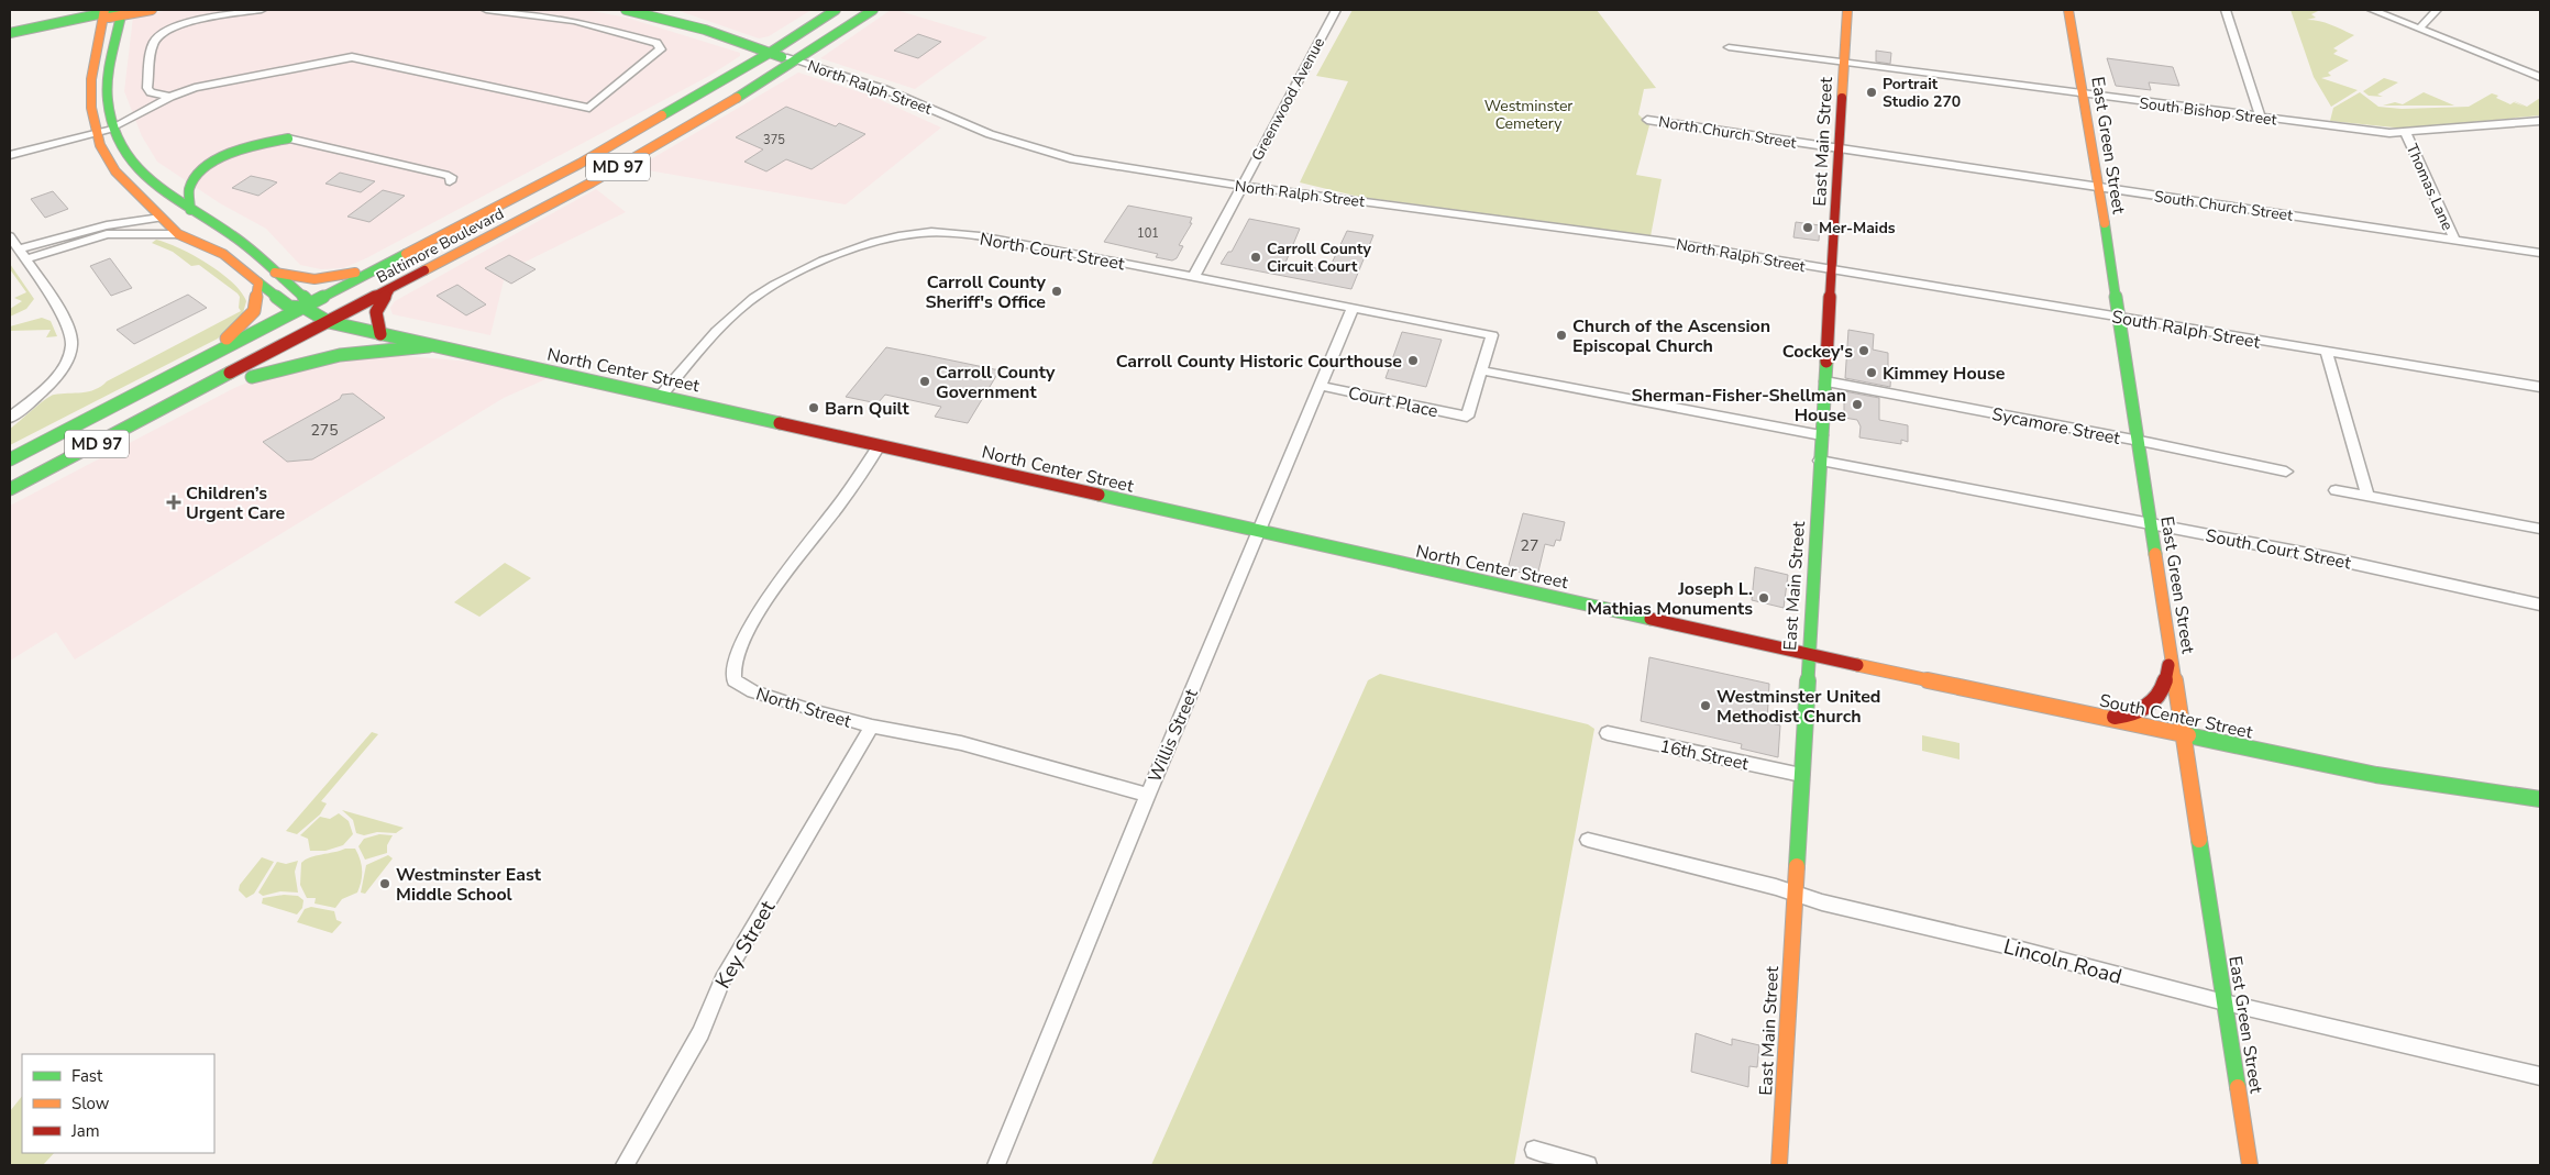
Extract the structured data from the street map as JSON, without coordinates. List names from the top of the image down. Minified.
{"streets":{"main road":["East Main Street","East Green Street","MD 97","Baltimore Boulevard","North Center Street","South Center Street"],"street":["North Ralph Street","Greenwood Avenue","South Bishop Street","North Church Street","Thomas Lane","South Church Street","North Court Street","South Ralph Street","Court Place","Sycamore Street","South Court Street","North Street","Willis Street","16th Street","Key Street","Lincoln Road"]},"crossings":[["North Ralph Street","Greenwood Avenue"],["North Ralph Street","East Main Street"],["North Ralph Street","Baltimore Boulevard"],["North Ralph Street","South Ralph Street"],["Greenwood Avenue","North Court Street"],["South Bishop Street","East Main Street"],["South Bishop Street","East Green Street"],["South Bishop Street","Thomas Lane"],["North Church Street","East Main Street"],["North Church Street","South Church Street"],["East Main Street","South Church Street"],["East Main Street","South Ralph Street"],["East Main Street","North Center Street"],["East Main Street","Sycamore Street"],["East Main Street","South Court Street"],["East Main Street","South Center Street"],["East Main Street","16th Street"],["East Main Street","Lincoln Road"],["East Green Street","South Church Street"],["East Green Street","South Ralph Street"],["East Green Street","Sycamore Street"],["East Green Street","South Court Street"],["East Green Street","South Center Street"],["East Green Street","Lincoln Road"],["Thomas Lane","South Church Street"],["Baltimore Boulevard","North Center Street"],["North Court Street","North Center Street"],["North Court Street","Court Place"],["North Court Street","Willis Street"],["North Center Street","North Street"],["North Center Street","South Center Street"],["North Center Street","Willis Street"],["Court Place","Willis Street"],["North Street","Willis Street"],["North Street","Key Street"]],"parks":["Westminster Cemetery"],"places":{"other":["Portrait Studio 270","Mer-Maids","Carroll County Circuit Court","Carroll County Sheriff's Office","Church of the Ascension Episcopal Church","Cockey's","Carroll County Historic Courthouse","Kimmey House","Carroll County Government","Sherman-Fisher-Shellman House","Barn Quilt","Joseph L. Mathias Monuments","Westminster United Methodist Church","Westminster East Middle School"],"health":["Children’s Urgent Care"]},"house_numbers":["375","101","275","27"],"legend":["Fast","Slow","Jam"]}
